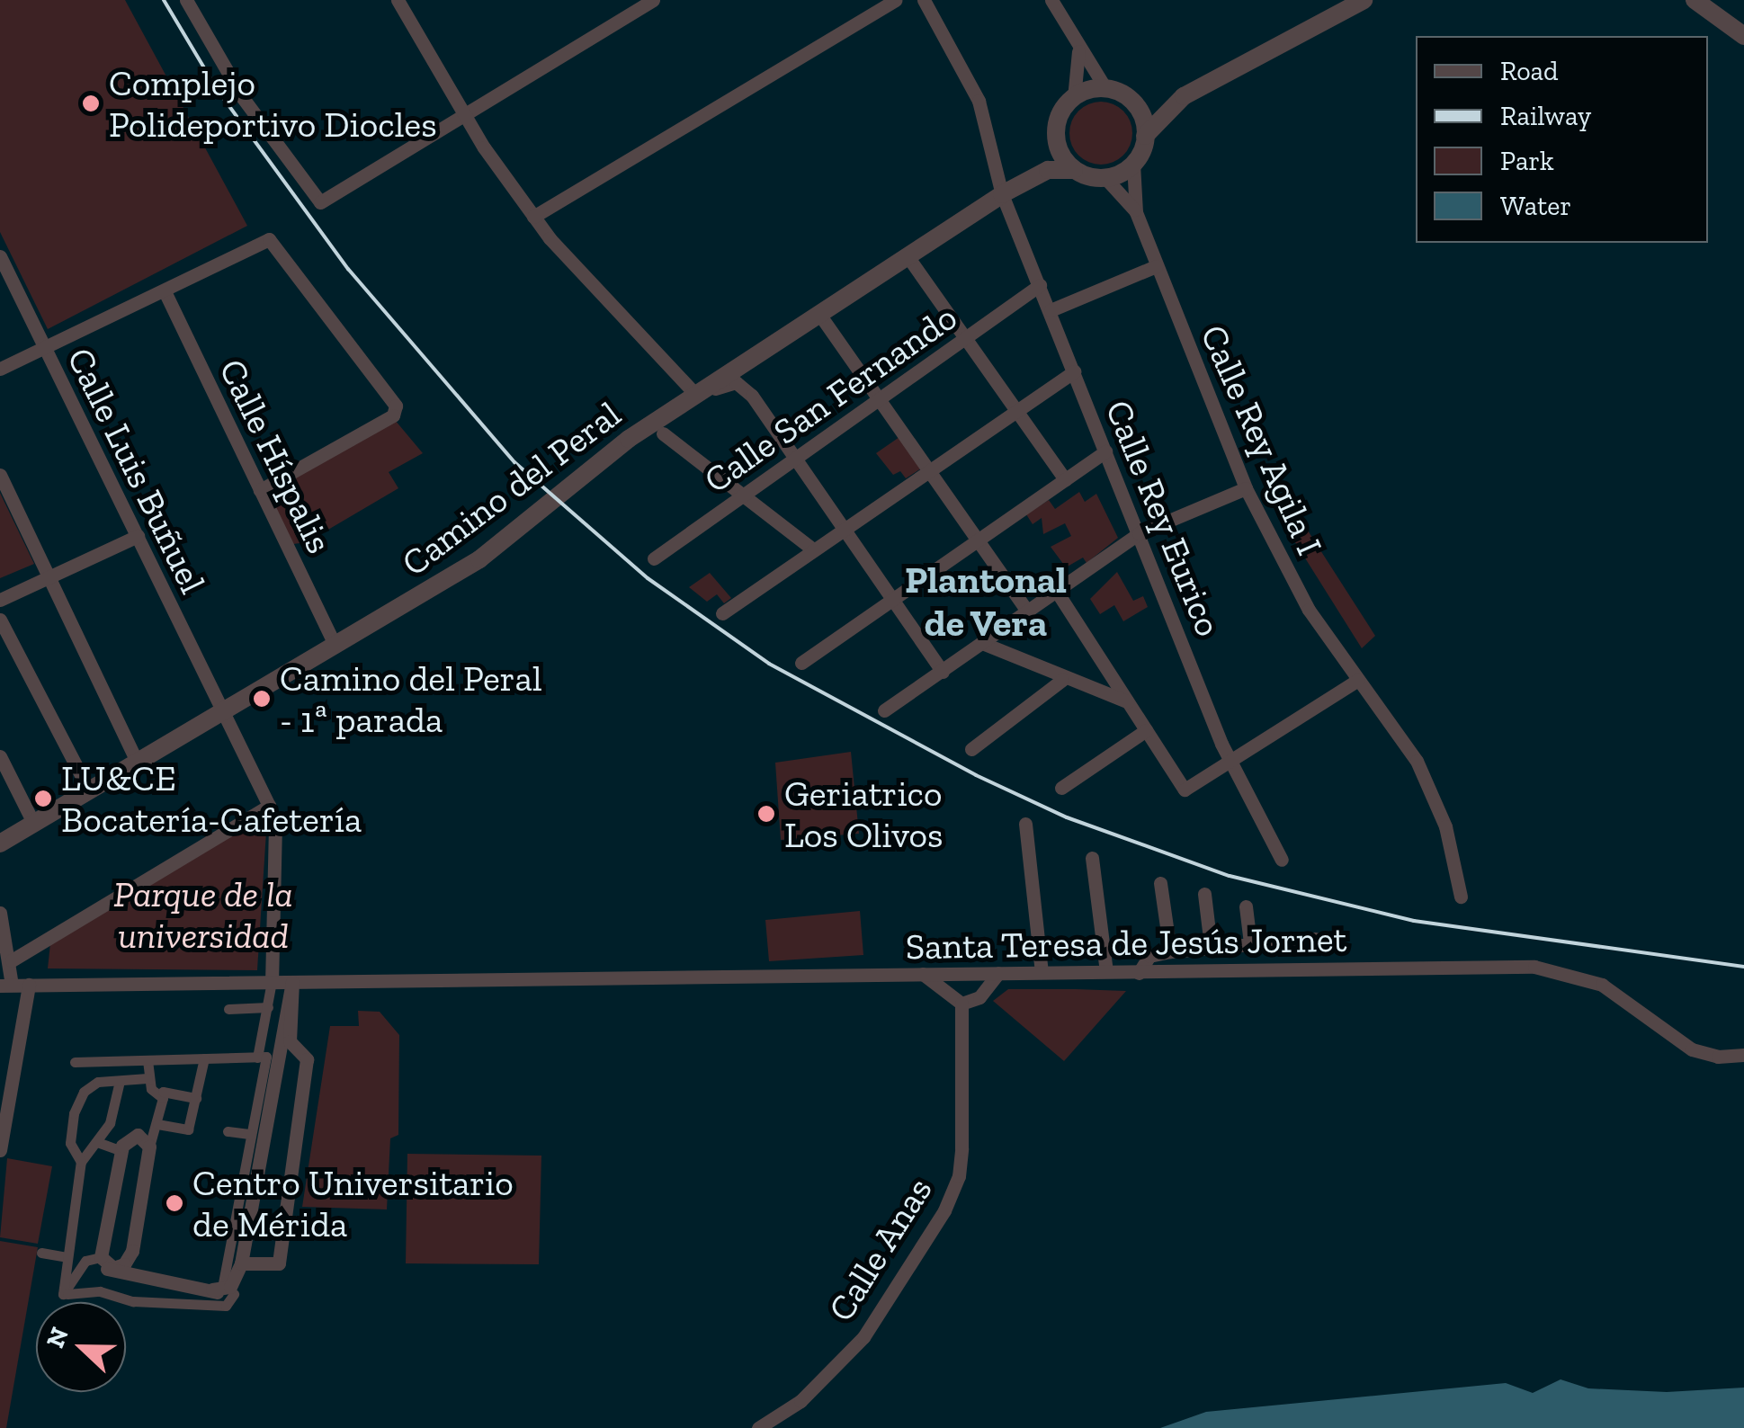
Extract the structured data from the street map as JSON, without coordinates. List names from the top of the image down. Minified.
{"streets":{"street":["Calle San Fernando","Calle Rey Agila I","Calle Híspalis","Calle Luis Buñuel","Camino del Peral","Calle Rey Eurico","Santa Teresa de Jesús Jornet","Calle Anas"]},"crossings":[["Calle San Fernando","Calle Rey Eurico"],["Calle Híspalis","Camino del Peral"],["Calle Luis Buñuel","Camino del Peral"],["Calle Luis Buñuel","Santa Teresa de Jesús Jornet"],["Camino del Peral","Calle Rey Eurico"]],"districts":["Plantonal de Vera"],"parks":["Parque de la universidad"],"places":["Complejo Polideportivo Diocles","Camino del Peral - 1ª parada","LU&CE Bocatería-Cafetería","Geriatrico Los Olivos","Centro Universitario de Mérida"],"legend":["Road","Railway","Park","Water"],"north":"left"}
